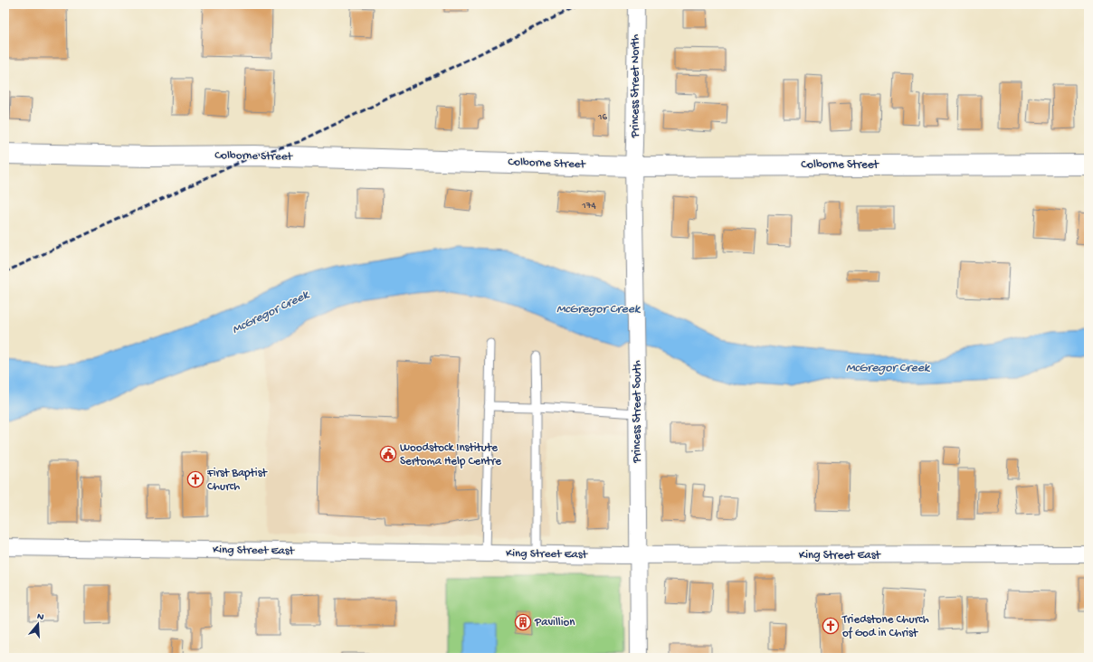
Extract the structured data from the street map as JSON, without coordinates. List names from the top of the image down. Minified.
{"streets":{"street":["Princess Street North","Colborne Street","Princess Street South","King Street East"]},"crossings":[["Princess Street North","Colborne Street"],["Princess Street North","Princess Street South"],["Colborne Street","Princess Street South"],["Princess Street South","King Street East"]],"water":["McGregor Creek"],"places":{"public building":["Woodstock Institute Sertoma Help Centre"],"church":["First Baptist Church","Triedstone Church of God in Christ"],"building":["Pavillion"]},"house_numbers":["16","174"],"north":"top"}
